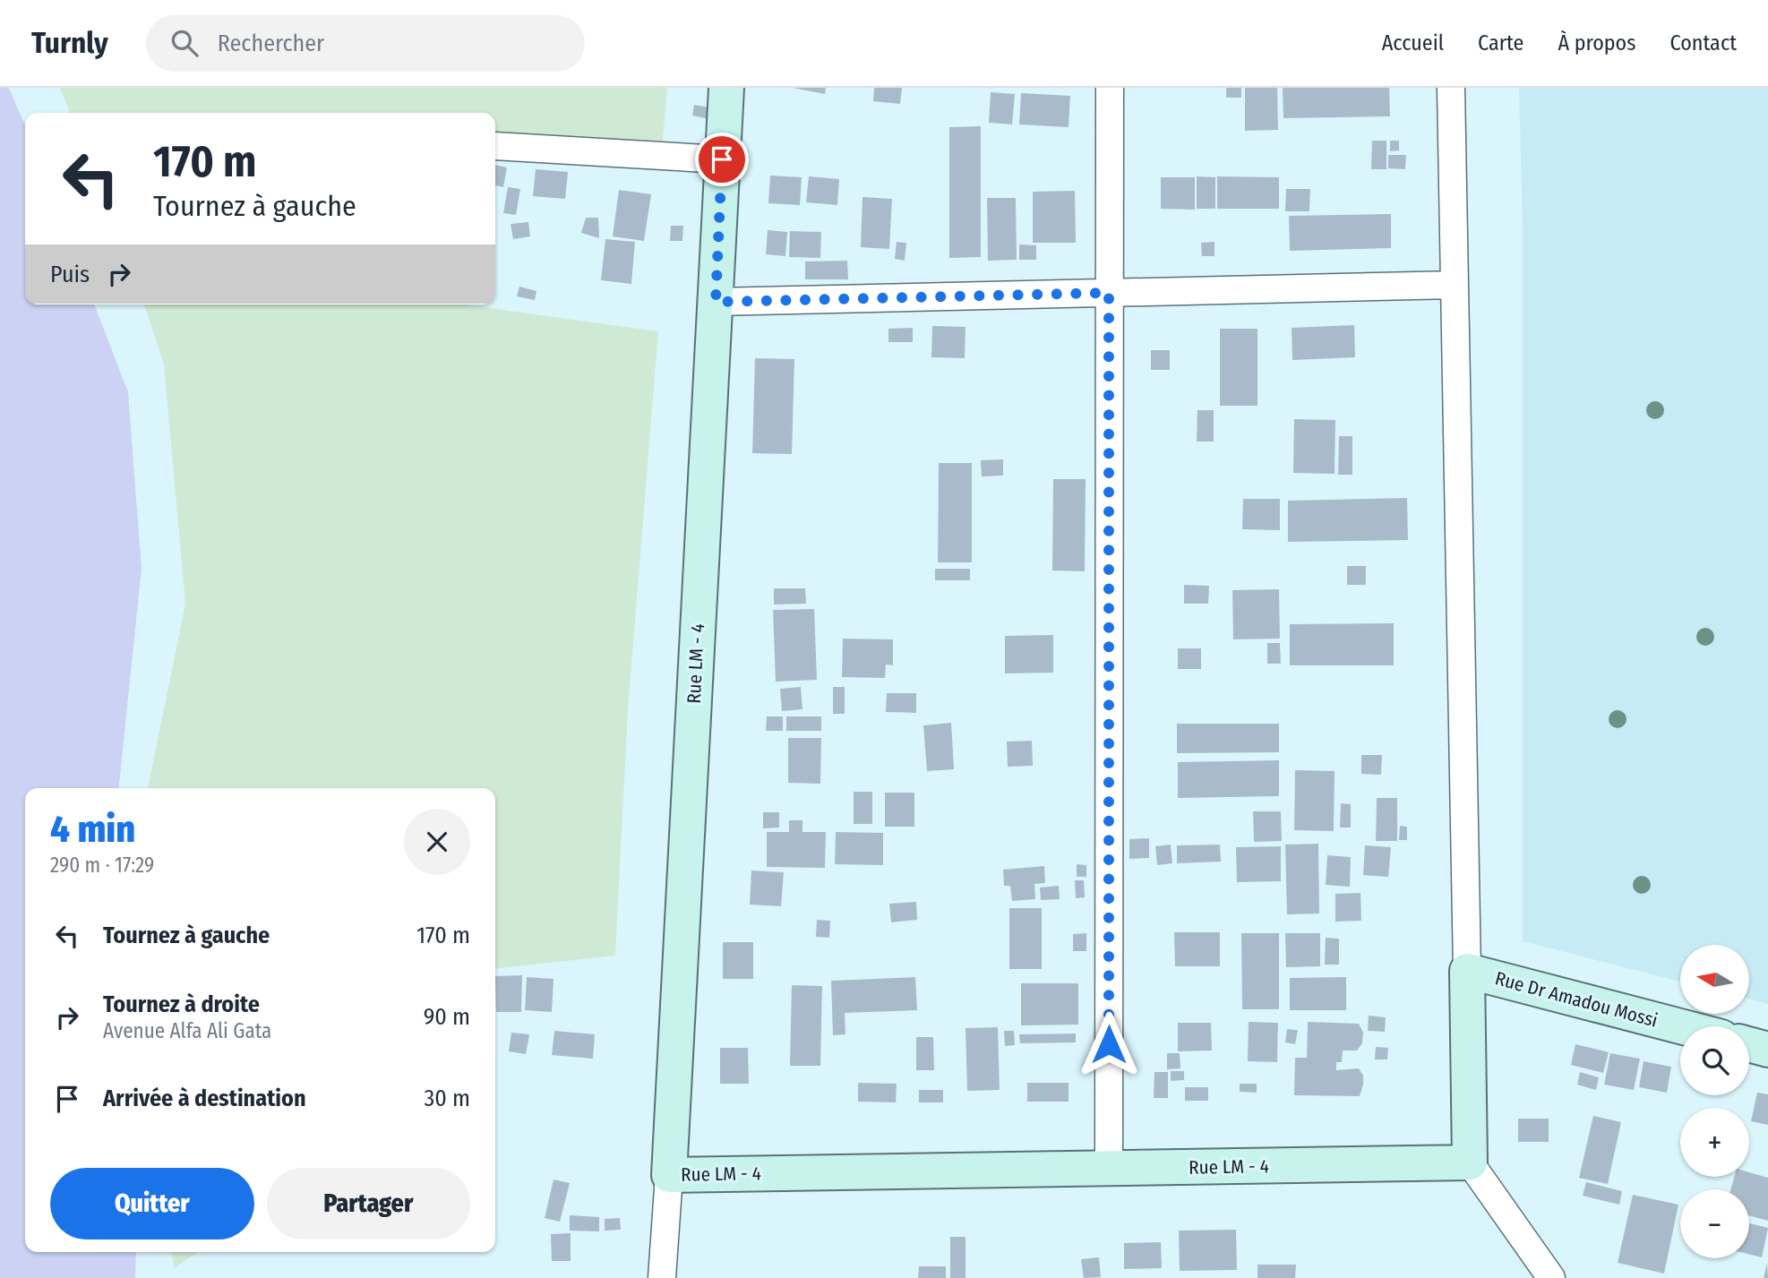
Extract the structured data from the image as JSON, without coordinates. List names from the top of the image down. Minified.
{"streets":{"street":["Rue LM - 4","Rue Dr Amadou Mossi"]},"north":"left","page":{"header":"Turnly","search":"Rechercher","nav":["Accueil","Carte","À propos","Contact"],"turn":["170 m","Tournez à gauche"],"then":"Puis","heading":["4 min","290 m · 17:29"],"list":[{"name":"Tournez à gauche","value":"170 m"},{"name":"Tournez à droite","note":"Avenue Alfa Ali Gata","value":"90 m"},{"name":"Arrivée à destination","value":"30 m"}],"map_buttons":["+","−"],"buttons":["Quitter","Partager"]}}
